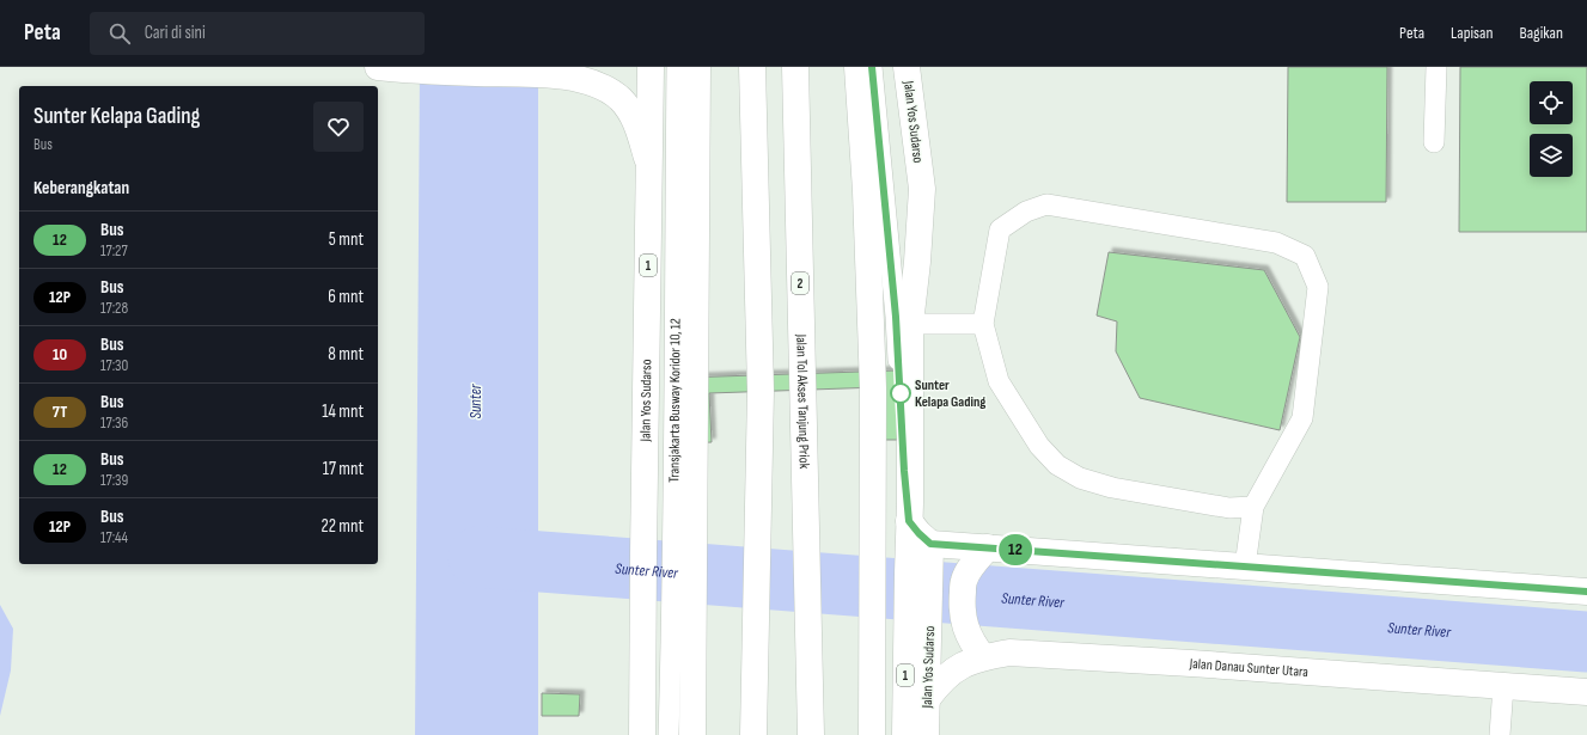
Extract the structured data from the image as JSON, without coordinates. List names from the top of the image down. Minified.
{"streets":{"main road":["Jalan Yos Sudarso","1","2","Jalan Tol Akses Tanjung Priok","Jalan Danau Sunter Utara"],"lane":["Transjakarta Busway Koridor 10, 12"]},"crossings":[["Jalan Yos Sudarso","Jalan Danau Sunter Utara"]],"water":["Sunter","Sunter River"],"places":["Sunter Kelapa Gading"],"lines":["bus line 12"],"page":{"header":"Peta","search":"Cari di sini","nav":["Peta","Lapisan","Bagikan"],"on_map":"12","heading":[["Sunter Kelapa Gading","Bus"],"Keberangkatan"],"list":[{"mark":"12","name":"Bus","note":"17:27","value":"5 mnt"},{"mark":"12P","name":"Bus","note":"17:28","value":"6 mnt"},{"mark":"10","name":"Bus","note":"17:30","value":"8 mnt"},{"mark":"7T","name":"Bus","note":"17:36","value":"14 mnt"},{"mark":"12","name":"Bus","note":"17:39","value":"17 mnt"},{"mark":"12P","name":"Bus","note":"17:44","value":"22 mnt"}]}}
